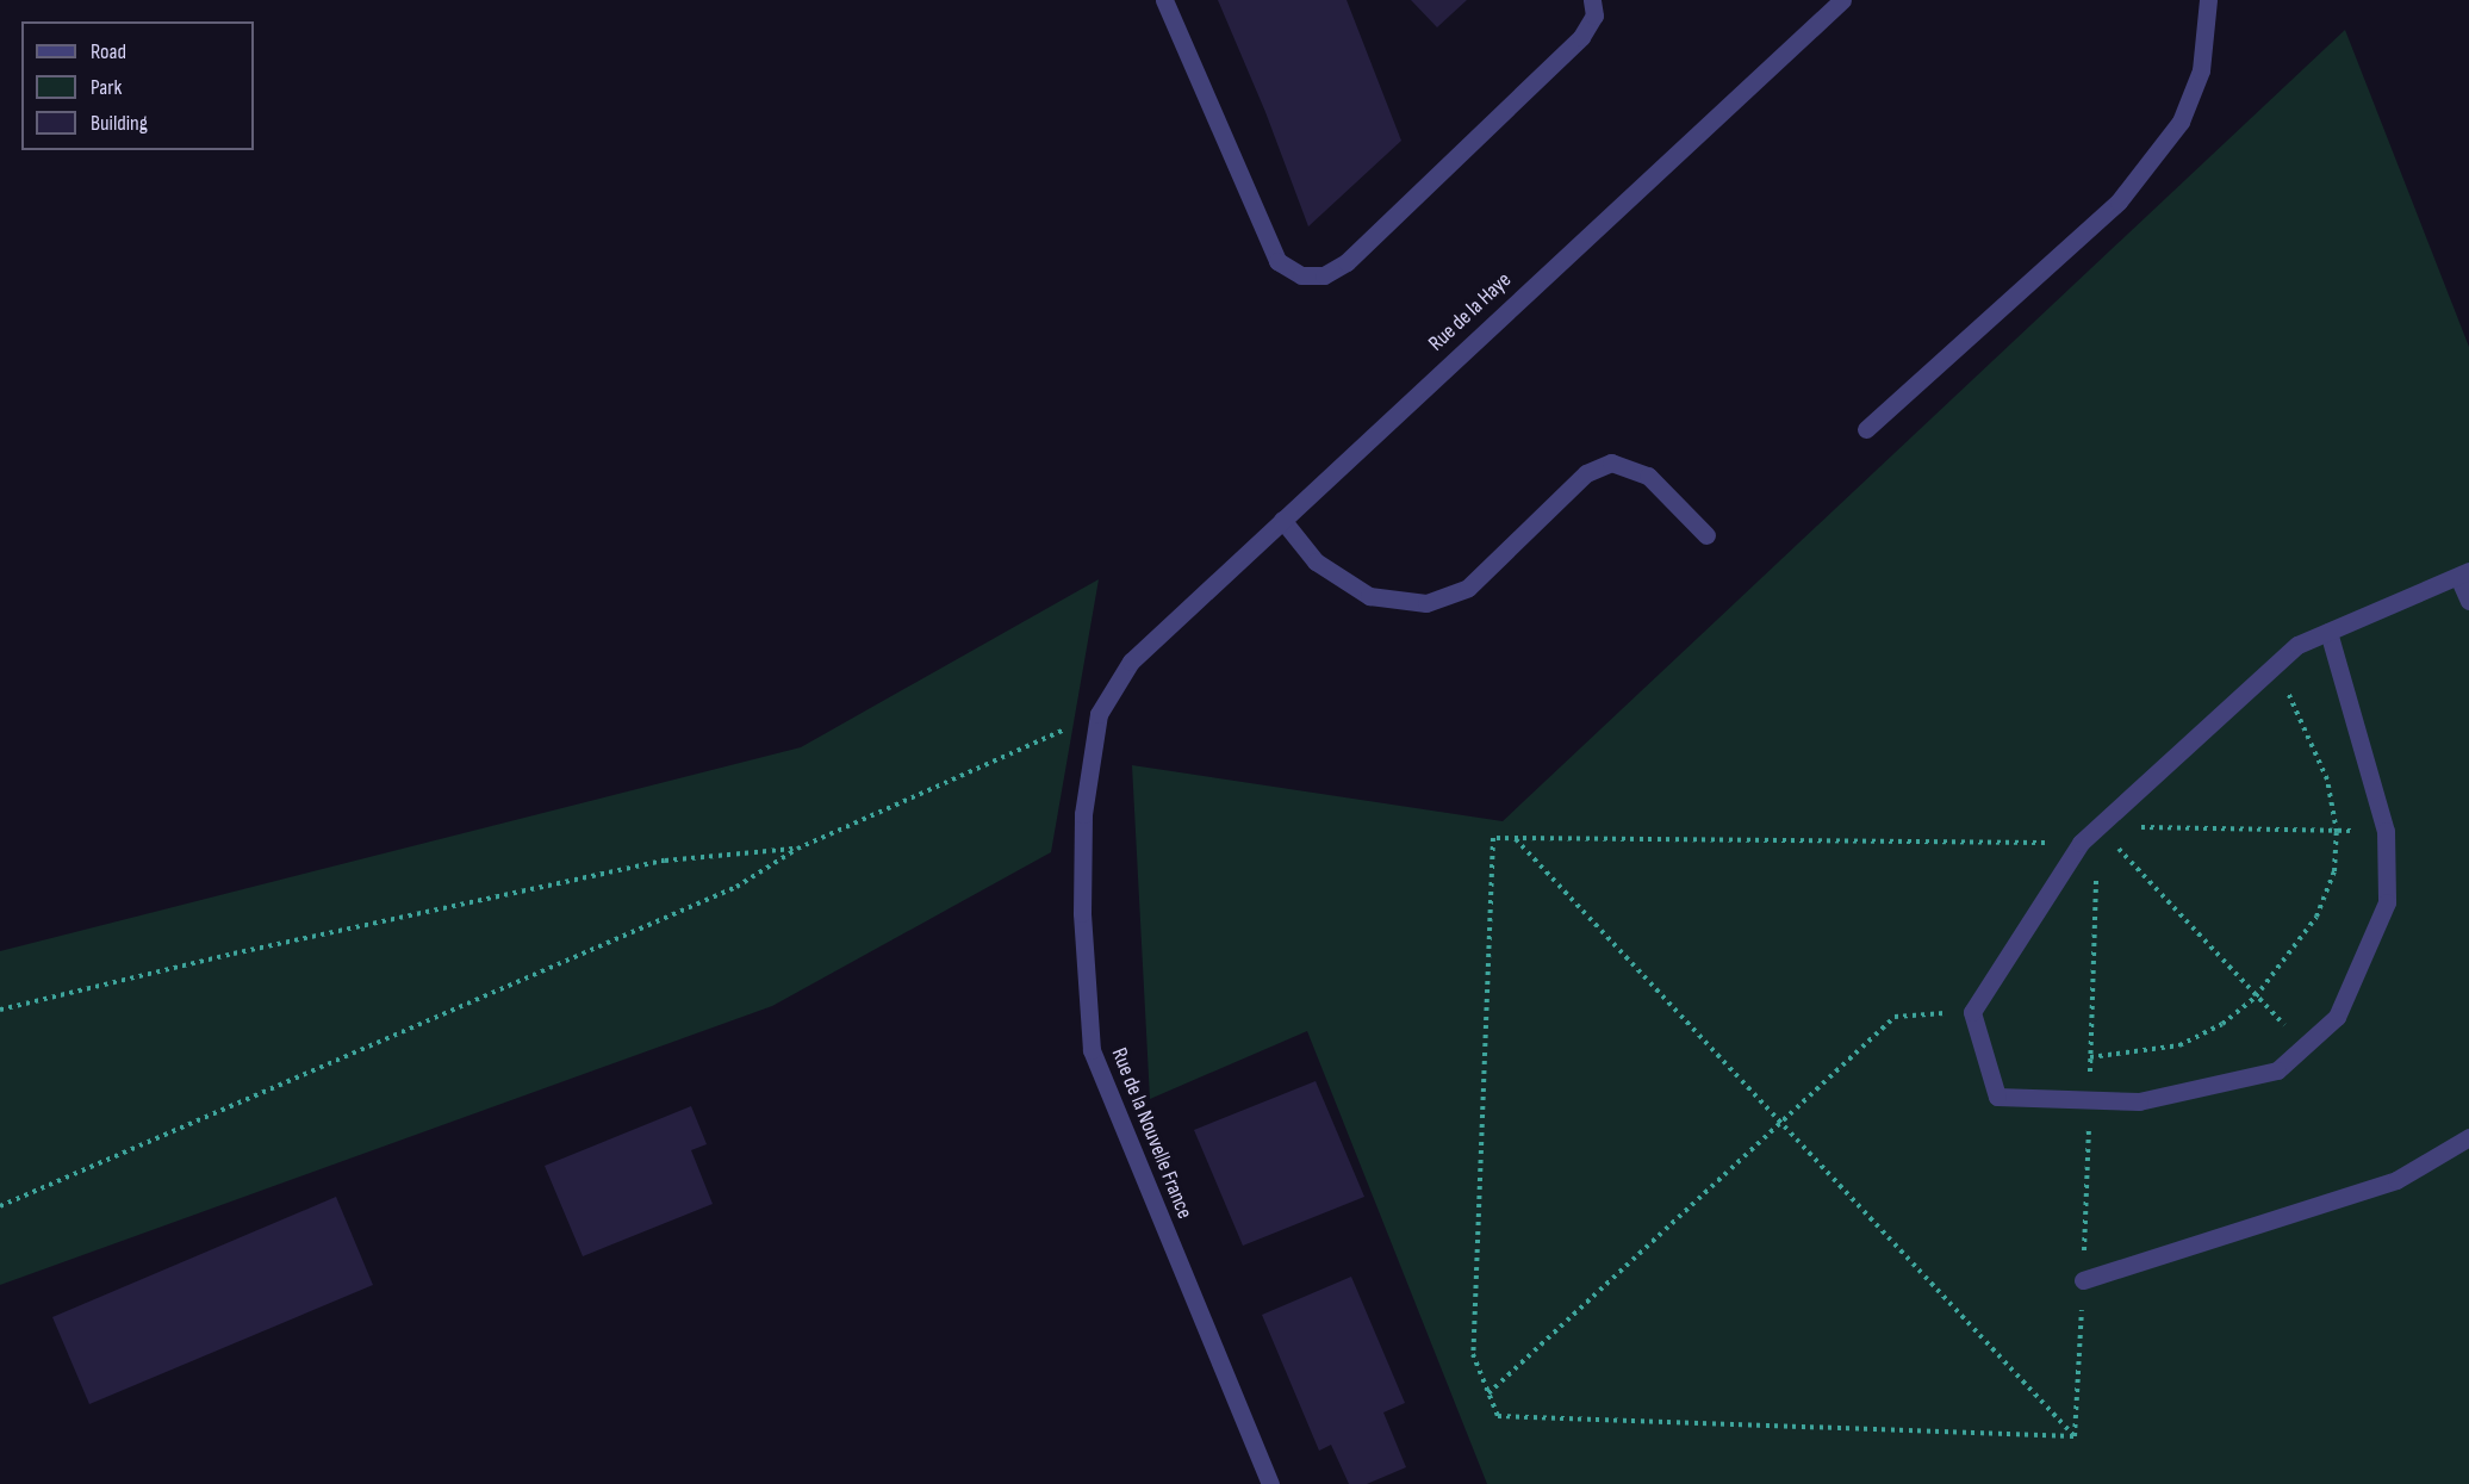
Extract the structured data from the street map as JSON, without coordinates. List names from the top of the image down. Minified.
{"streets":{"street":["Rue de la Haye","Rue de la Nouvelle France"]},"crossings":[["Rue de la Haye","Rue de la Nouvelle France"]],"legend":["Road","Park","Building"]}
